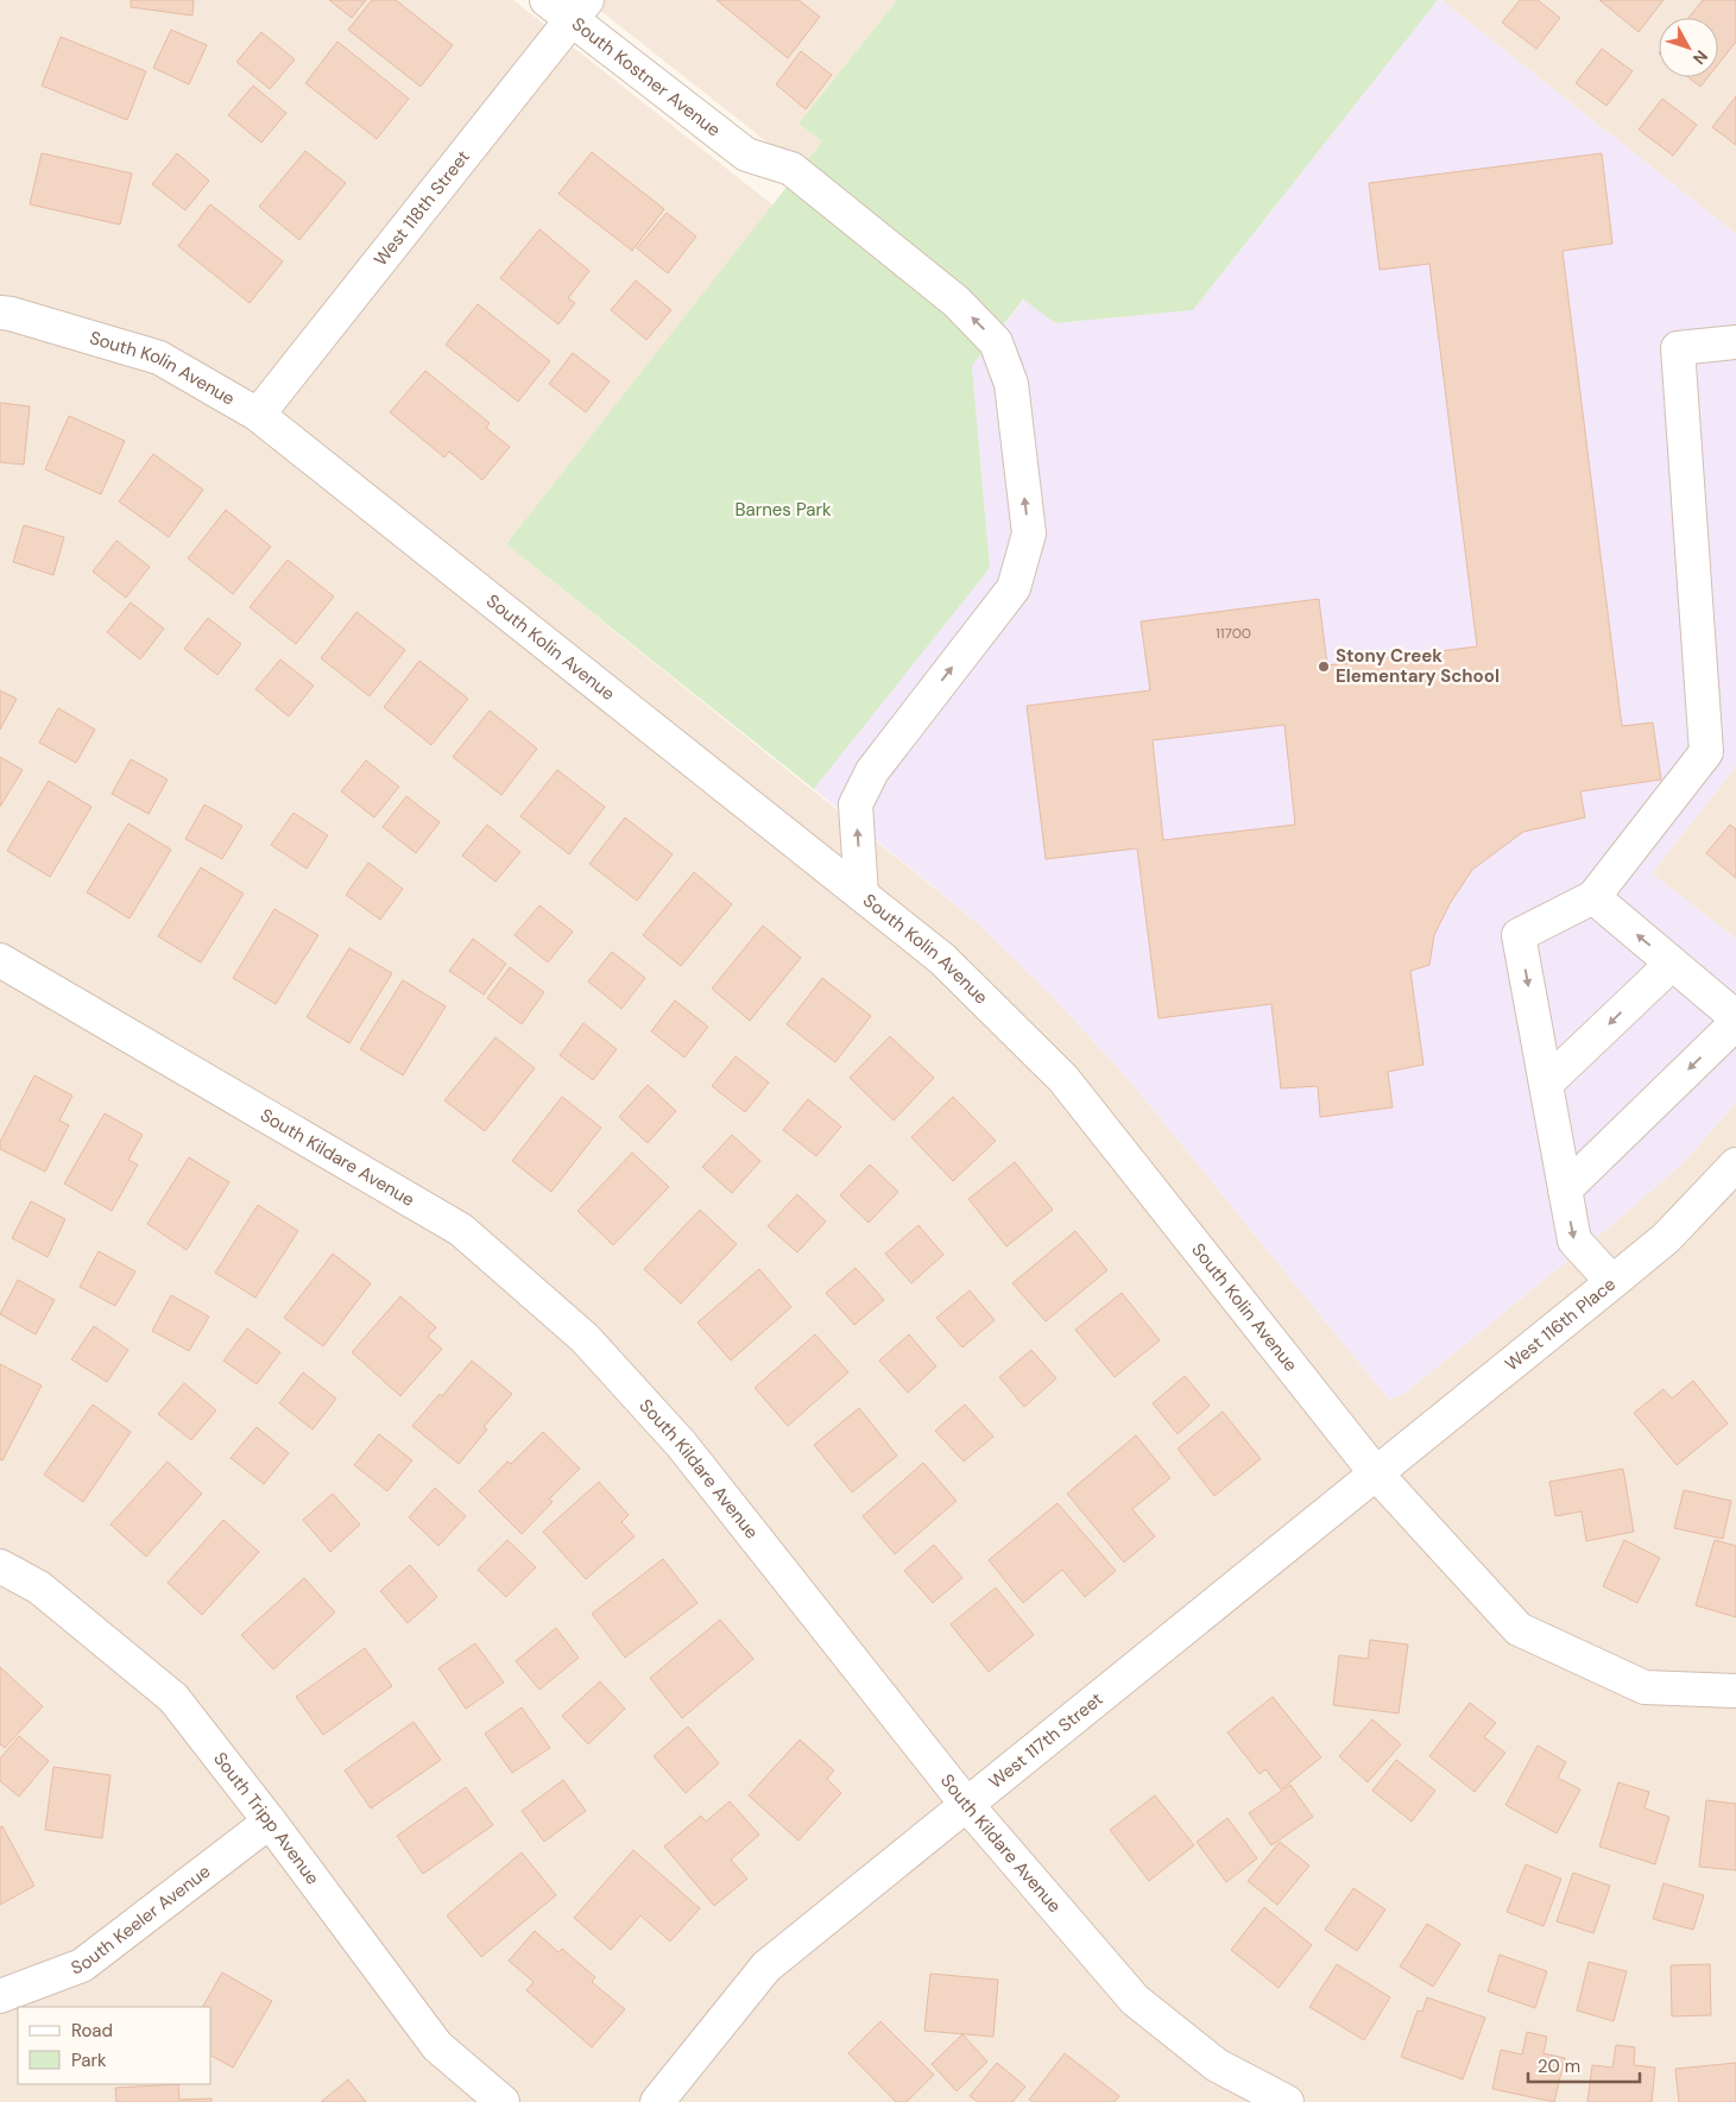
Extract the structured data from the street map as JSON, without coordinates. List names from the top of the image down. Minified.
{"streets":{"street":["South Kostner Avenue","West 118th Street","South Kolin Avenue","South Kildare Avenue","West 116th Place","West 117th Street","South Tripp Avenue","South Keeler Avenue"]},"crossings":[["South Kostner Avenue","West 118th Street"],["South Kostner Avenue","South Kolin Avenue"],["West 118th Street","South Kolin Avenue"],["South Kolin Avenue","West 116th Place"],["South Kolin Avenue","West 117th Street"],["South Kildare Avenue","West 117th Street"],["West 116th Place","West 117th Street"],["South Tripp Avenue","South Keeler Avenue"]],"one_way":["South Kostner Avenue"],"parks":["Barnes Park"],"places":["Stony Creek Elementary School"],"house_numbers":["11700"],"legend":["Road","Park"],"scale_bar":"20 m","north":"bottom right"}
